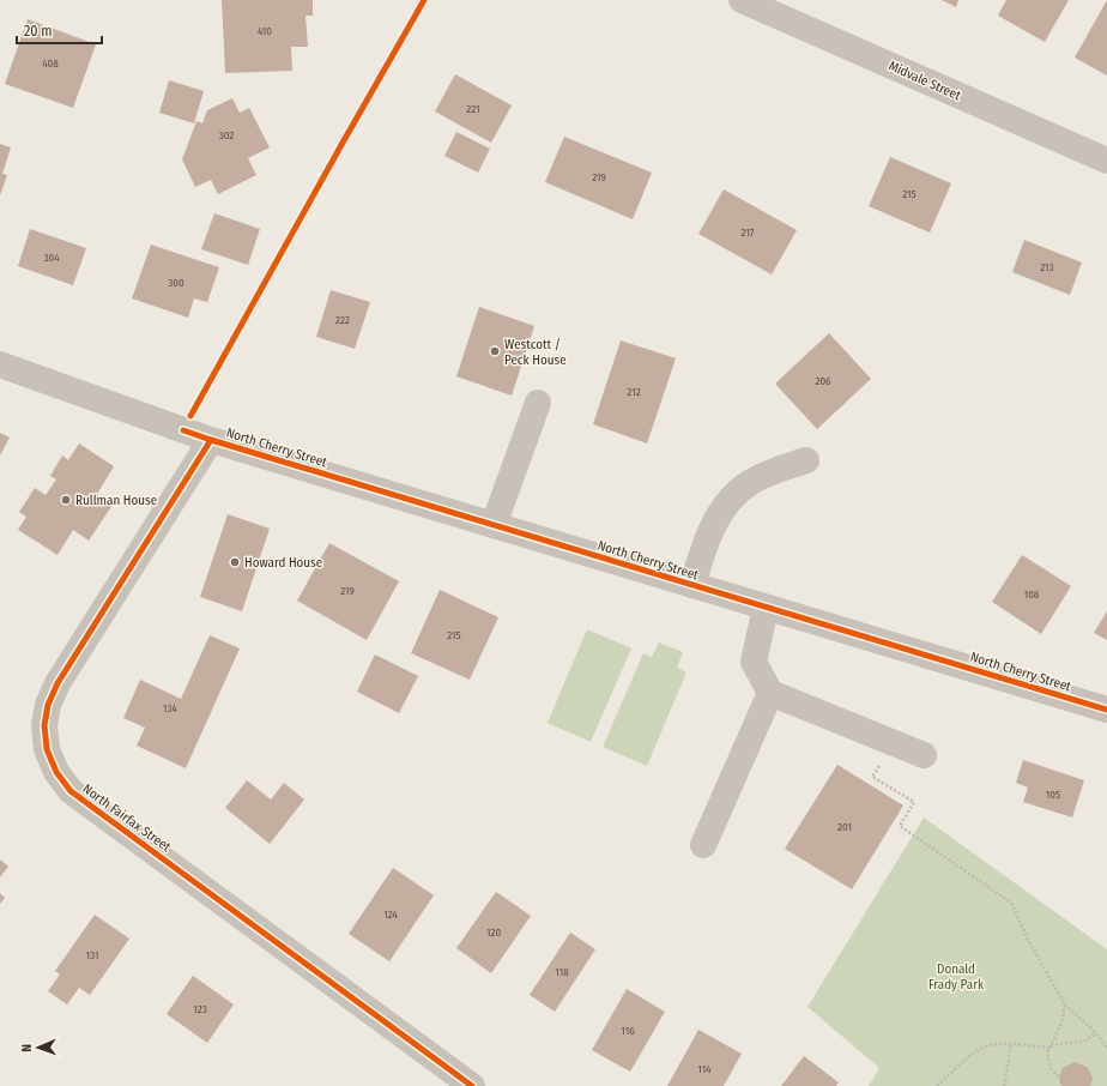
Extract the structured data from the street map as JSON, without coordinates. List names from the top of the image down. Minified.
{"streets":{"street":["Midvale Street","North Cherry Street","North Fairfax Street"]},"crossings":[["North Cherry Street","North Fairfax Street"]],"parks":["Donald Frady Park"],"places":["Westcott / Peck House","Rullman House","Howard House"],"house_numbers":["410","408","221","302","219","215","217","304","213","300","222","206","212","219","108","215","134","105","201","124","120","131","118","123","116","114"],"scale_bar":"20 m","north":"left"}
